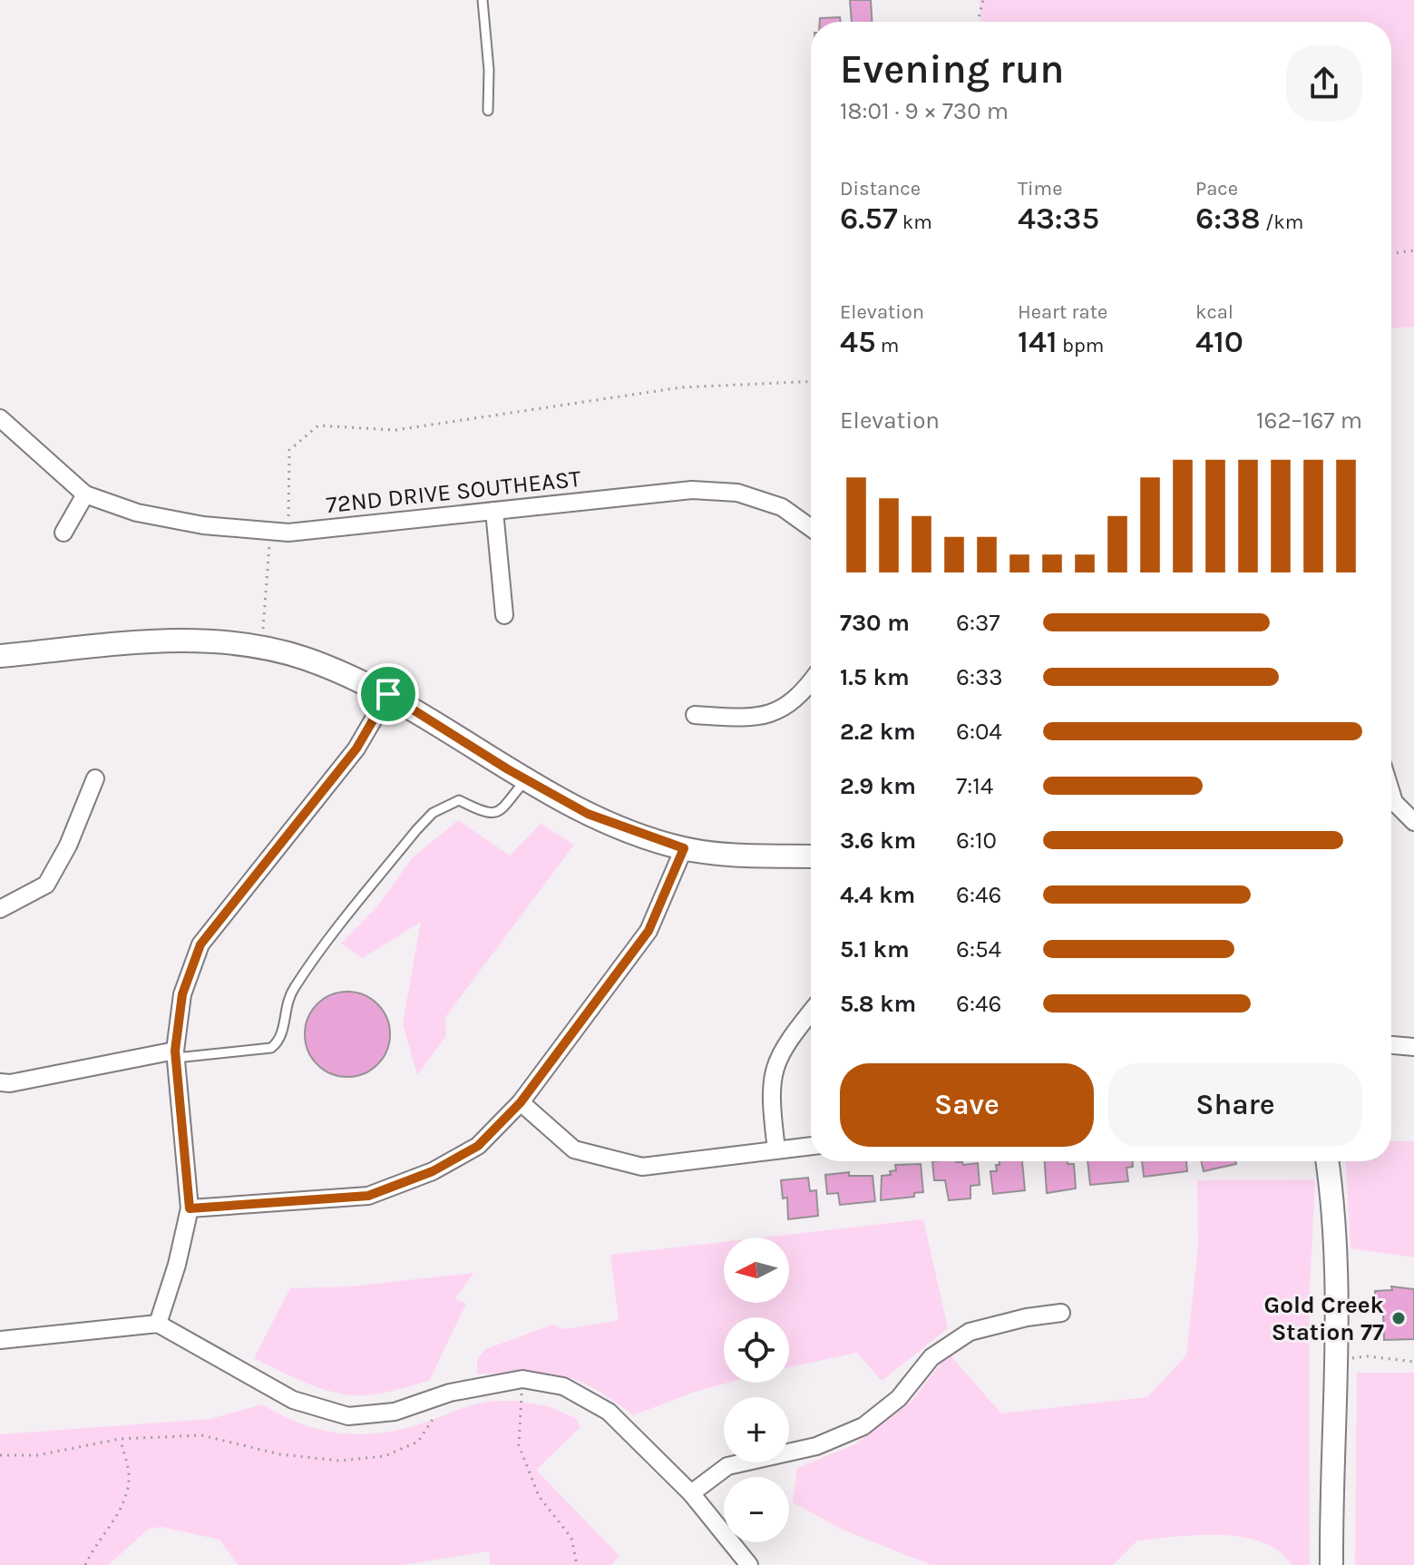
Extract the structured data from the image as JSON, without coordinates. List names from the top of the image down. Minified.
{"streets":{"street":["72ND DRIVE SOUTHEAST"]},"places":["Gold Creek Station 77"],"north":"left","page":{"heading":["Evening run","18:01 · 9 × 730 m"],"stats":[["Distance","6.57 km"],["Time","43:35"],["Pace","6:38 /km"],["Elevation","45 m"],["Heart rate","141 bpm"],["kcal","410"]],"chart":["Elevation","162–167 m"],"list":[{"name":"730 m","note":"6:37"},{"name":"1.5 km","note":"6:33"},{"name":"2.2 km","note":"6:04"},{"name":"2.9 km","note":"7:14"},{"name":"3.6 km","note":"6:10"},{"name":"4.4 km","note":"6:46"},{"name":"5.1 km","note":"6:54"},{"name":"5.8 km","note":"6:46"}],"buttons":["Save","Share"],"map_buttons":["+","−"]}}
